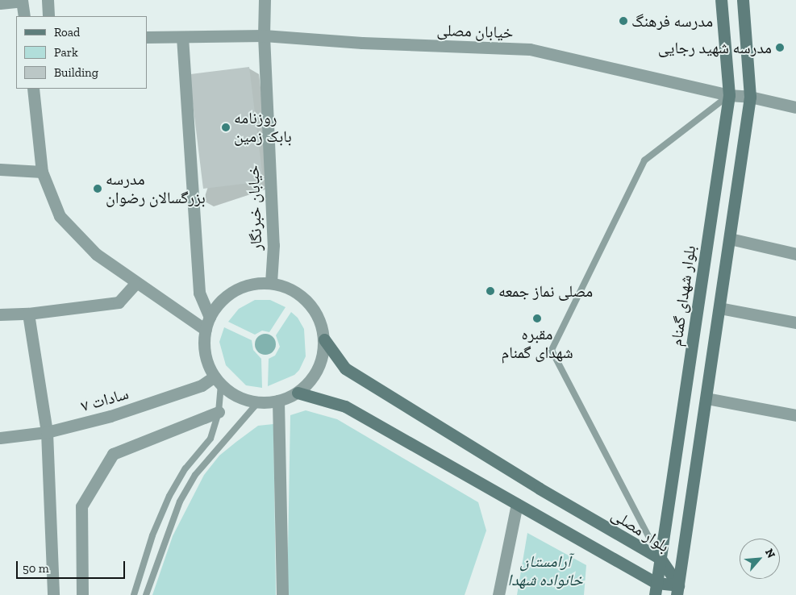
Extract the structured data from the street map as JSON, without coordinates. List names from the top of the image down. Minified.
{"streets":{"street":["خیابان مصلی","خیابان خبرنگار","بلوار شهدای گمنام","سادات ۷","بلوار مصلی"]},"crossings":[["خیابان مصلی","خیابان خبرنگار"],["خیابان مصلی","بلوار شهدای گمنام"],["خیابان خبرنگار","سادات ۷"],["خیابان خبرنگار","بلوار مصلی"],["بلوار شهدای گمنام","بلوار مصلی"],["سادات ۷","بلوار مصلی"]],"parks":["آرامستان خانواده شهدا"],"places":["مدرسه فرهنگ","مدرسه شهید رجایی","روزنامه بابک زمین","مدرسه بزرگسالان رضوان","مصلی نماز جمعه","مقبره شهدای گمنام"],"legend":["Road","Park","Building"],"scale_bar":"50 m","north":"top right"}
